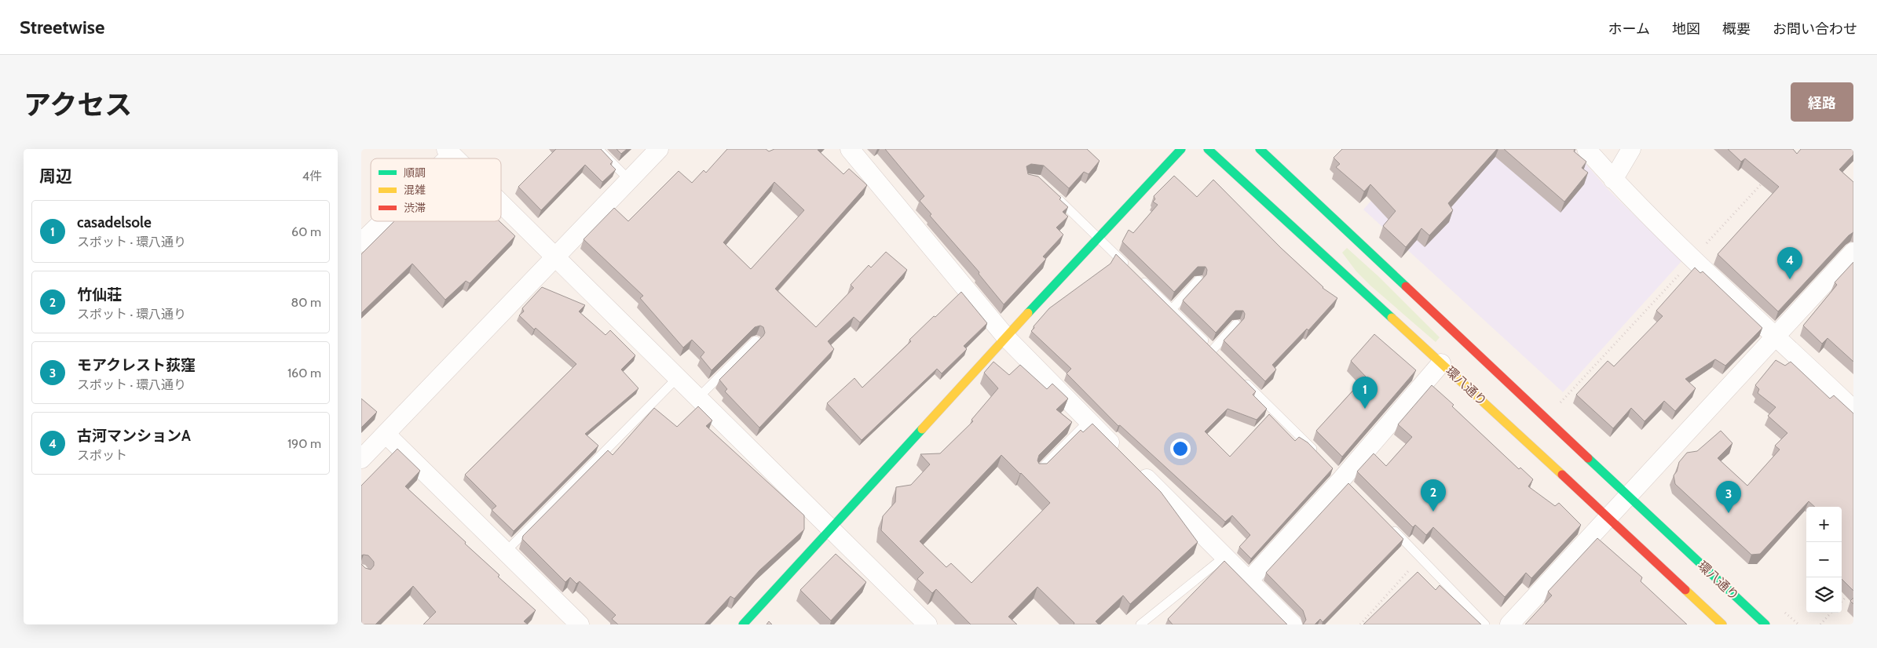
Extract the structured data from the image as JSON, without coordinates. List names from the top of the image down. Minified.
{"streets":{"main road":["環八通り"]},"legend":["順調","混雑","渋滞"],"page":{"header":"Streetwise","nav":["ホーム","地図","概要","お問い合わせ"],"title":"アクセス","buttons":"経路","heading":["周辺","4件"],"list":[{"mark":"1","name":"casadelsole","note":"スポット · 環八通り","value":"60 m"},{"mark":"2","name":"竹仙荘","note":"スポット · 環八通り","value":"80 m"},{"mark":"3","name":"モアクレスト荻窪","note":"スポット · 環八通り","value":"160 m"},{"mark":"4","name":"古河マンションA","note":"スポット","value":"190 m"}],"pins":["4","1","2","3"],"map_buttons":["+","−"]}}
